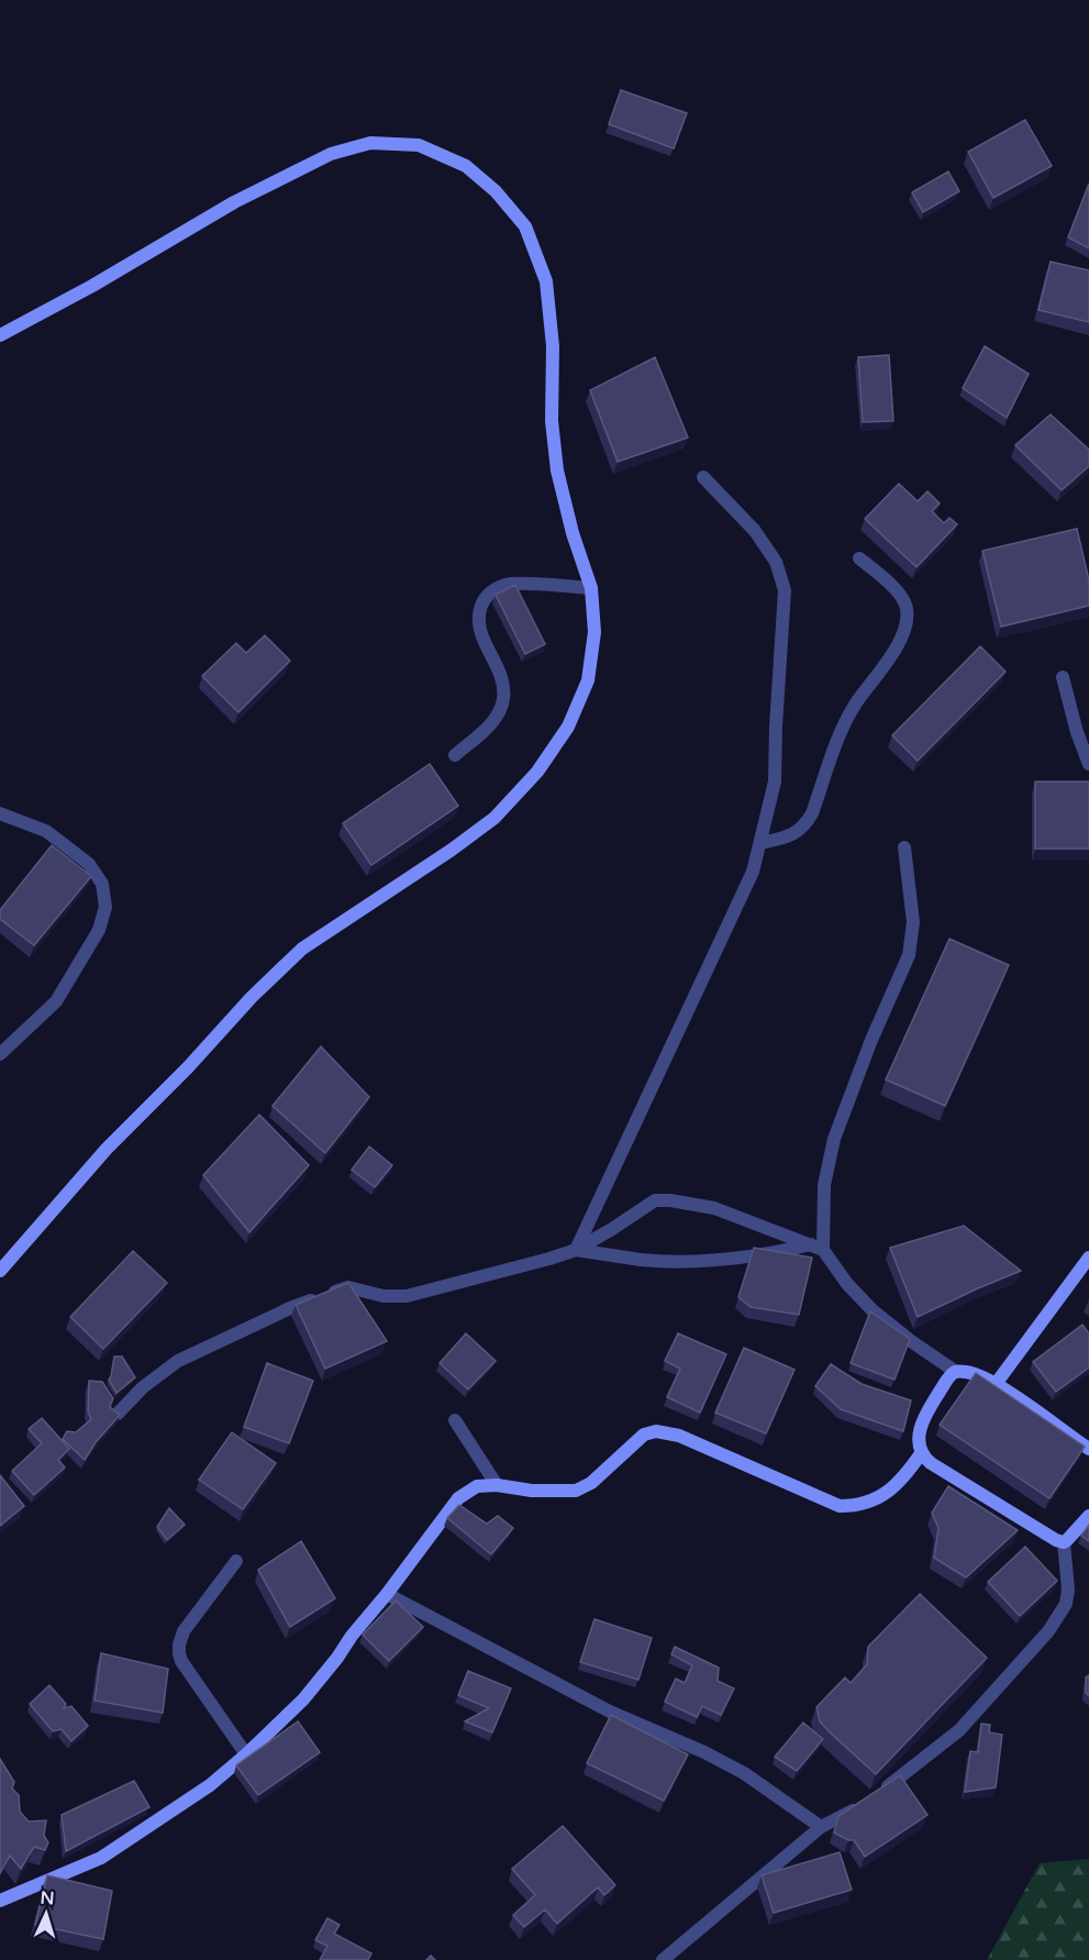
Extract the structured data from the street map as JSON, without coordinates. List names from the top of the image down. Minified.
{"north":"top"}
